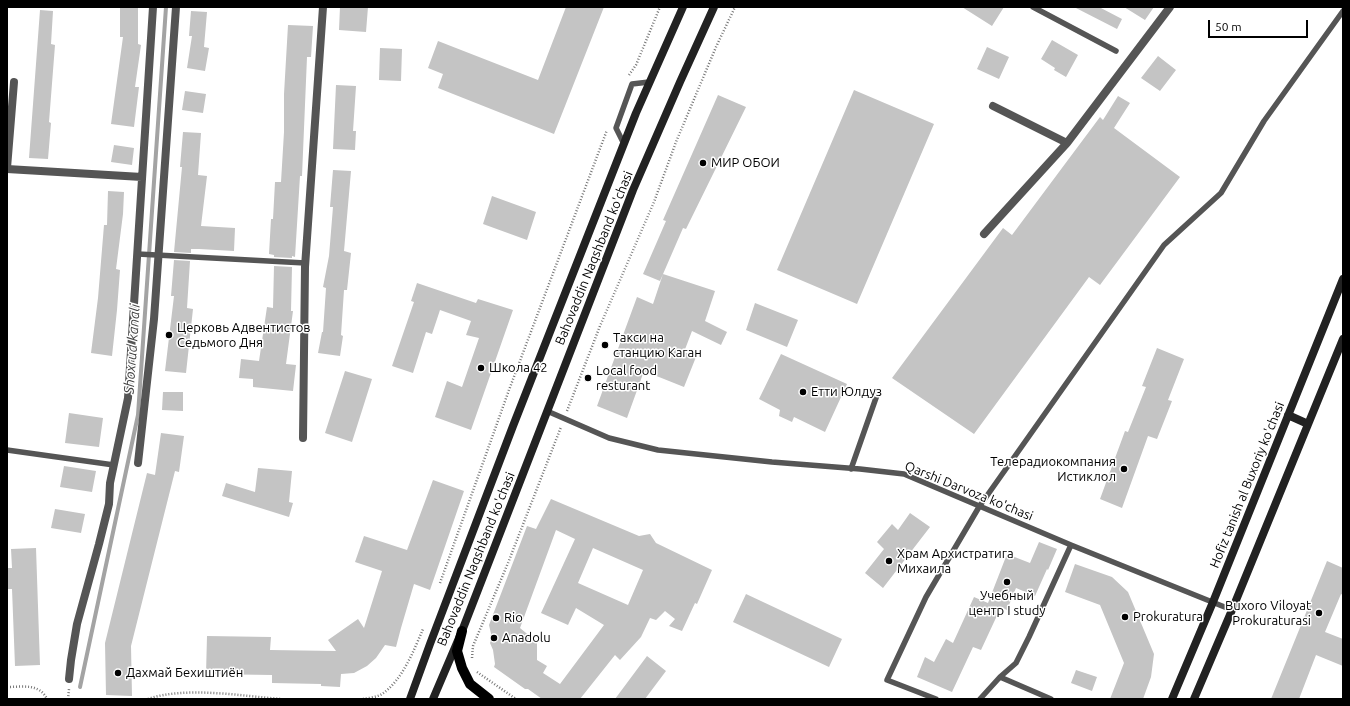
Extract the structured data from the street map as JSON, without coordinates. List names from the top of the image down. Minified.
{"streets":{"main road":["Bahovaddin Naqshband ko'chasi","Hofiz tanish al Buxoriy ko'chasi"],"lane":["Qarshi Darvoza ko'chasi"]},"crossings":[["Bahovaddin Naqshband ko'chasi","Qarshi Darvoza ko'chasi"],["Hofiz tanish al Buxoriy ko'chasi","Qarshi Darvoza ko'chasi"]],"water":["Shoxrud kanali"],"places":["МИР ОБОИ","Церковь Адвентистов Седьмого Дня","Такси на станцию Каган","Школа 42","Local food resturant","Етти Юлдуз","Телерадиокомпания Истиклол","Храм Архистратига Михаила","Учебный центр I study","Buxoro Viloyat Prokuraturasi","Prokuratura","Rio","Anadolu","Дахмай Бехиштиён"],"scale_bar":"50 m"}
